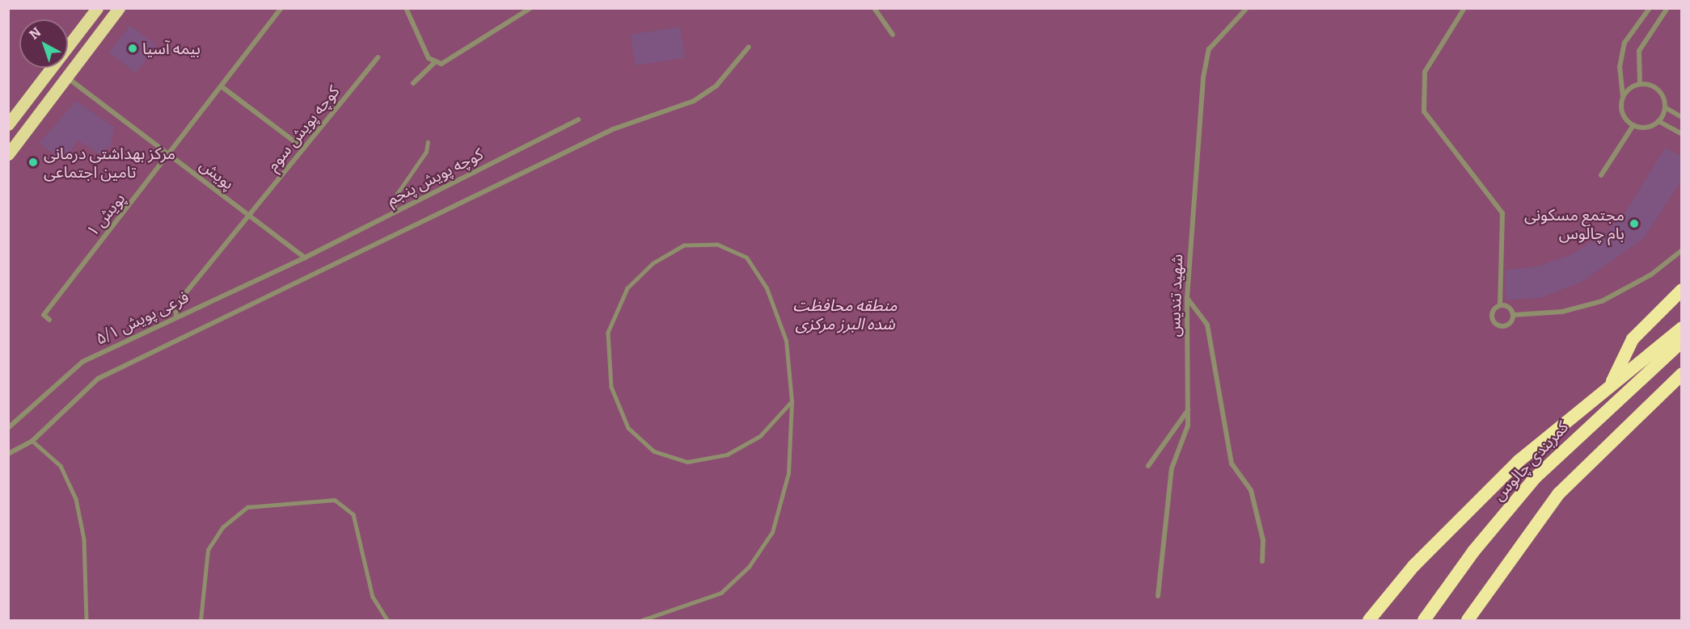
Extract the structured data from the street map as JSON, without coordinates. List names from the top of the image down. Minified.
{"streets":{"highway":["کمربندی چالوس"],"street":["کوچه پویش سوم","پویش","کوچه پویش پنجم","پویش ۱","شهید تندیس","فرعی پویش ۵/۱"]},"crossings":[["کوچه پویش سوم","پویش"],["کوچه پویش سوم","فرعی پویش ۵/۱"],["پویش","کوچه پویش پنجم"],["پویش","پویش ۱"],["پویش","فرعی پویش ۵/۱"],["کوچه پویش پنجم","فرعی پویش ۵/۱"]],"parks":["منطقه محافظت شده البرز مرکزی"],"places":["بیمه آسیا","مرکز بهداشتی درمانی تامین اجتماعی","مجتمع مسکونی بام چالوس"],"north":"top left"}
